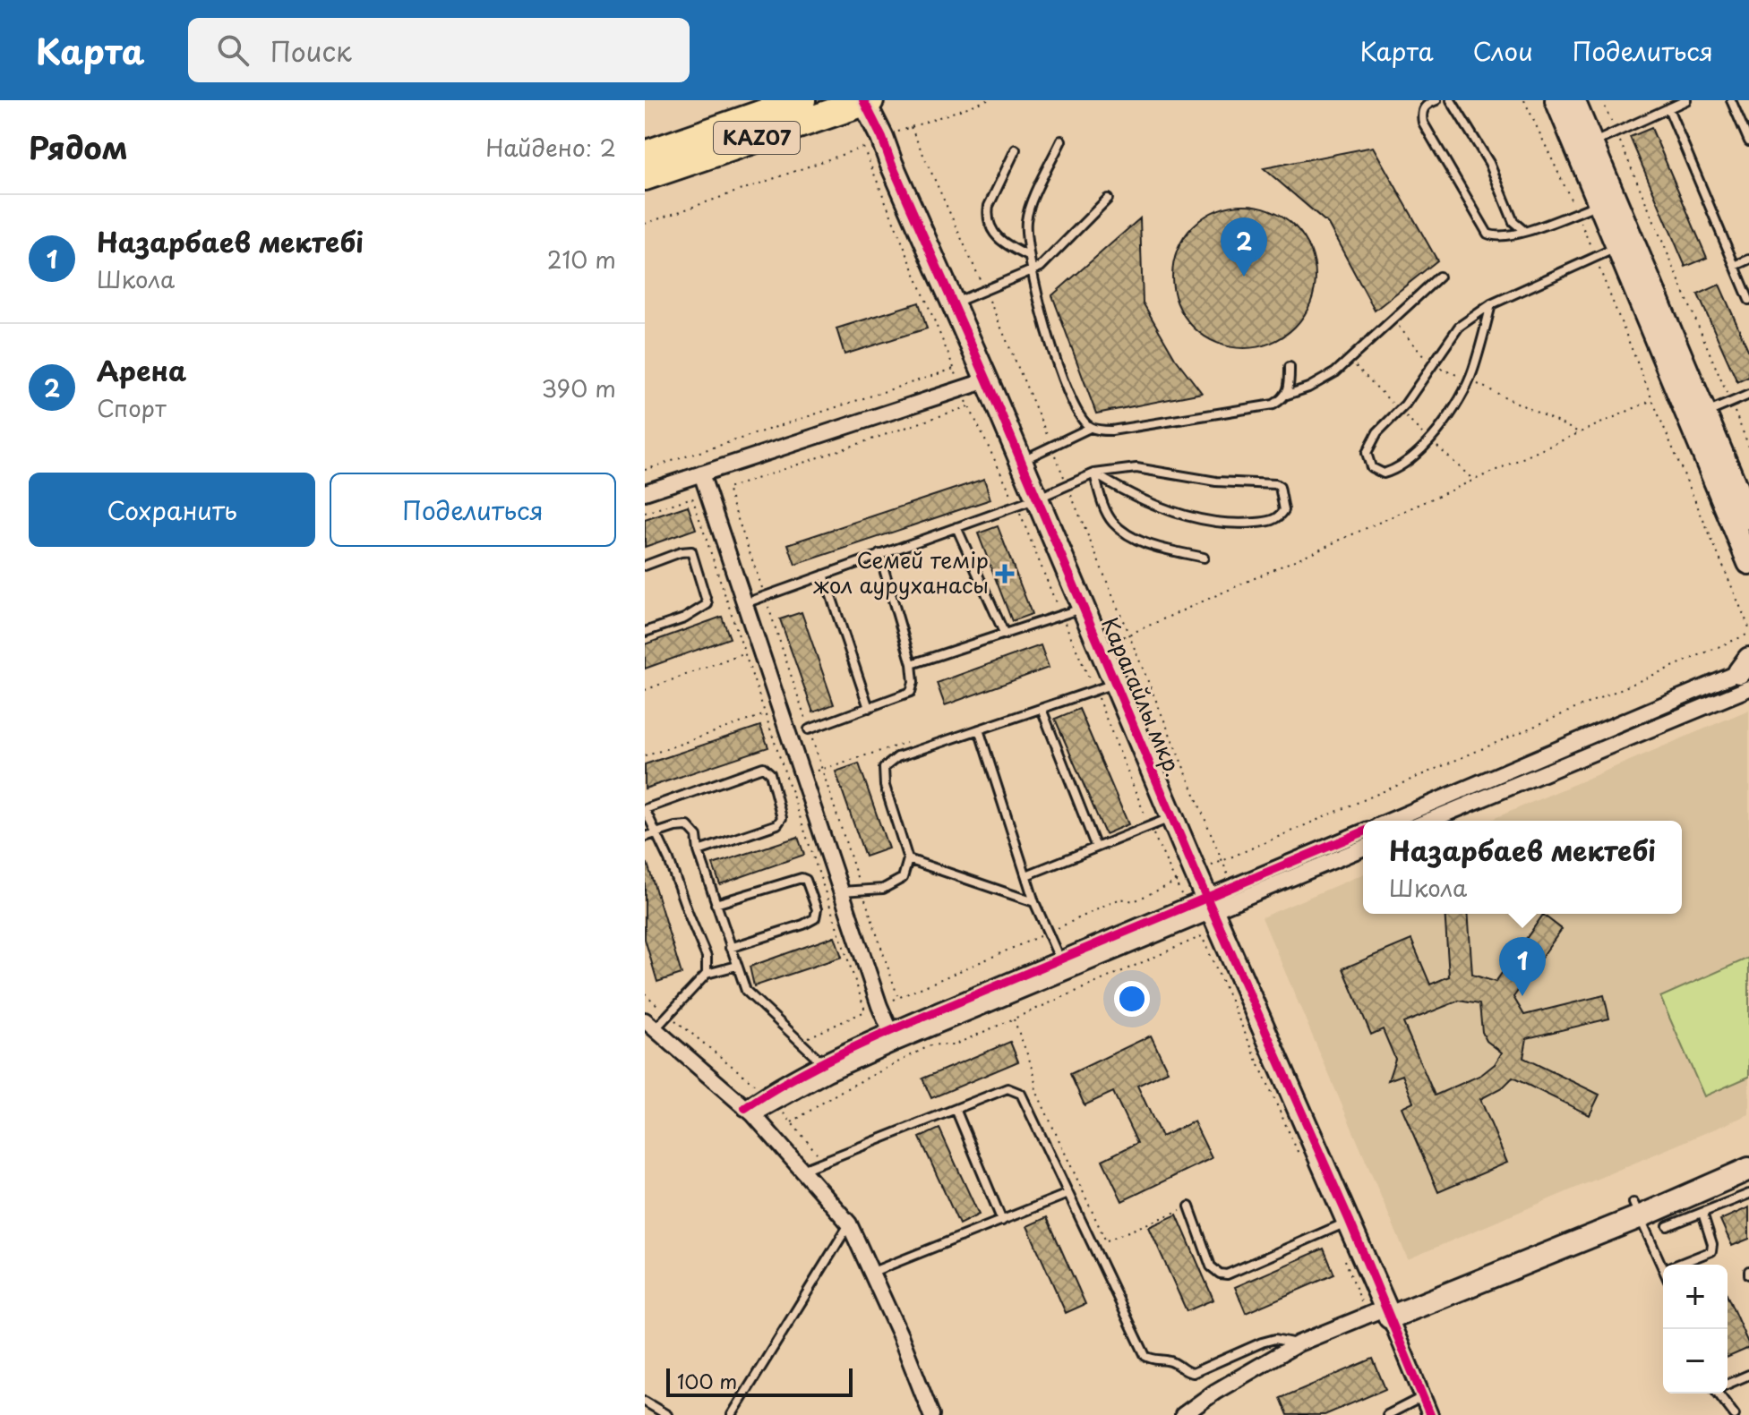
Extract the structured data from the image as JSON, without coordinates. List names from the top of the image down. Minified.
{"streets":{"highway":["KAZ07"],"street":["Карагайлы мкр."]},"crossings":[["KAZ07","Карагайлы мкр."]],"places":{"health":["Семей темір жол ауруханасы"]},"scale_bar":"100 m","page":{"header":"Карта","search":"Поиск","nav":["Карта","Слои","Поделиться"],"heading":["Рядом","Найдено: 2"],"list":[{"mark":"1","name":"Назарбаев мектебі","note":"Школа","value":"210 m"},{"mark":"2","name":"Арена","note":"Спорт","value":"390 m"}],"pins":["2","1"],"buttons":["Сохранить","Поделиться"],"popup":["Назарбаев мектебі","Школа"],"map_buttons":["+","−"],"scale":"100 m"}}
